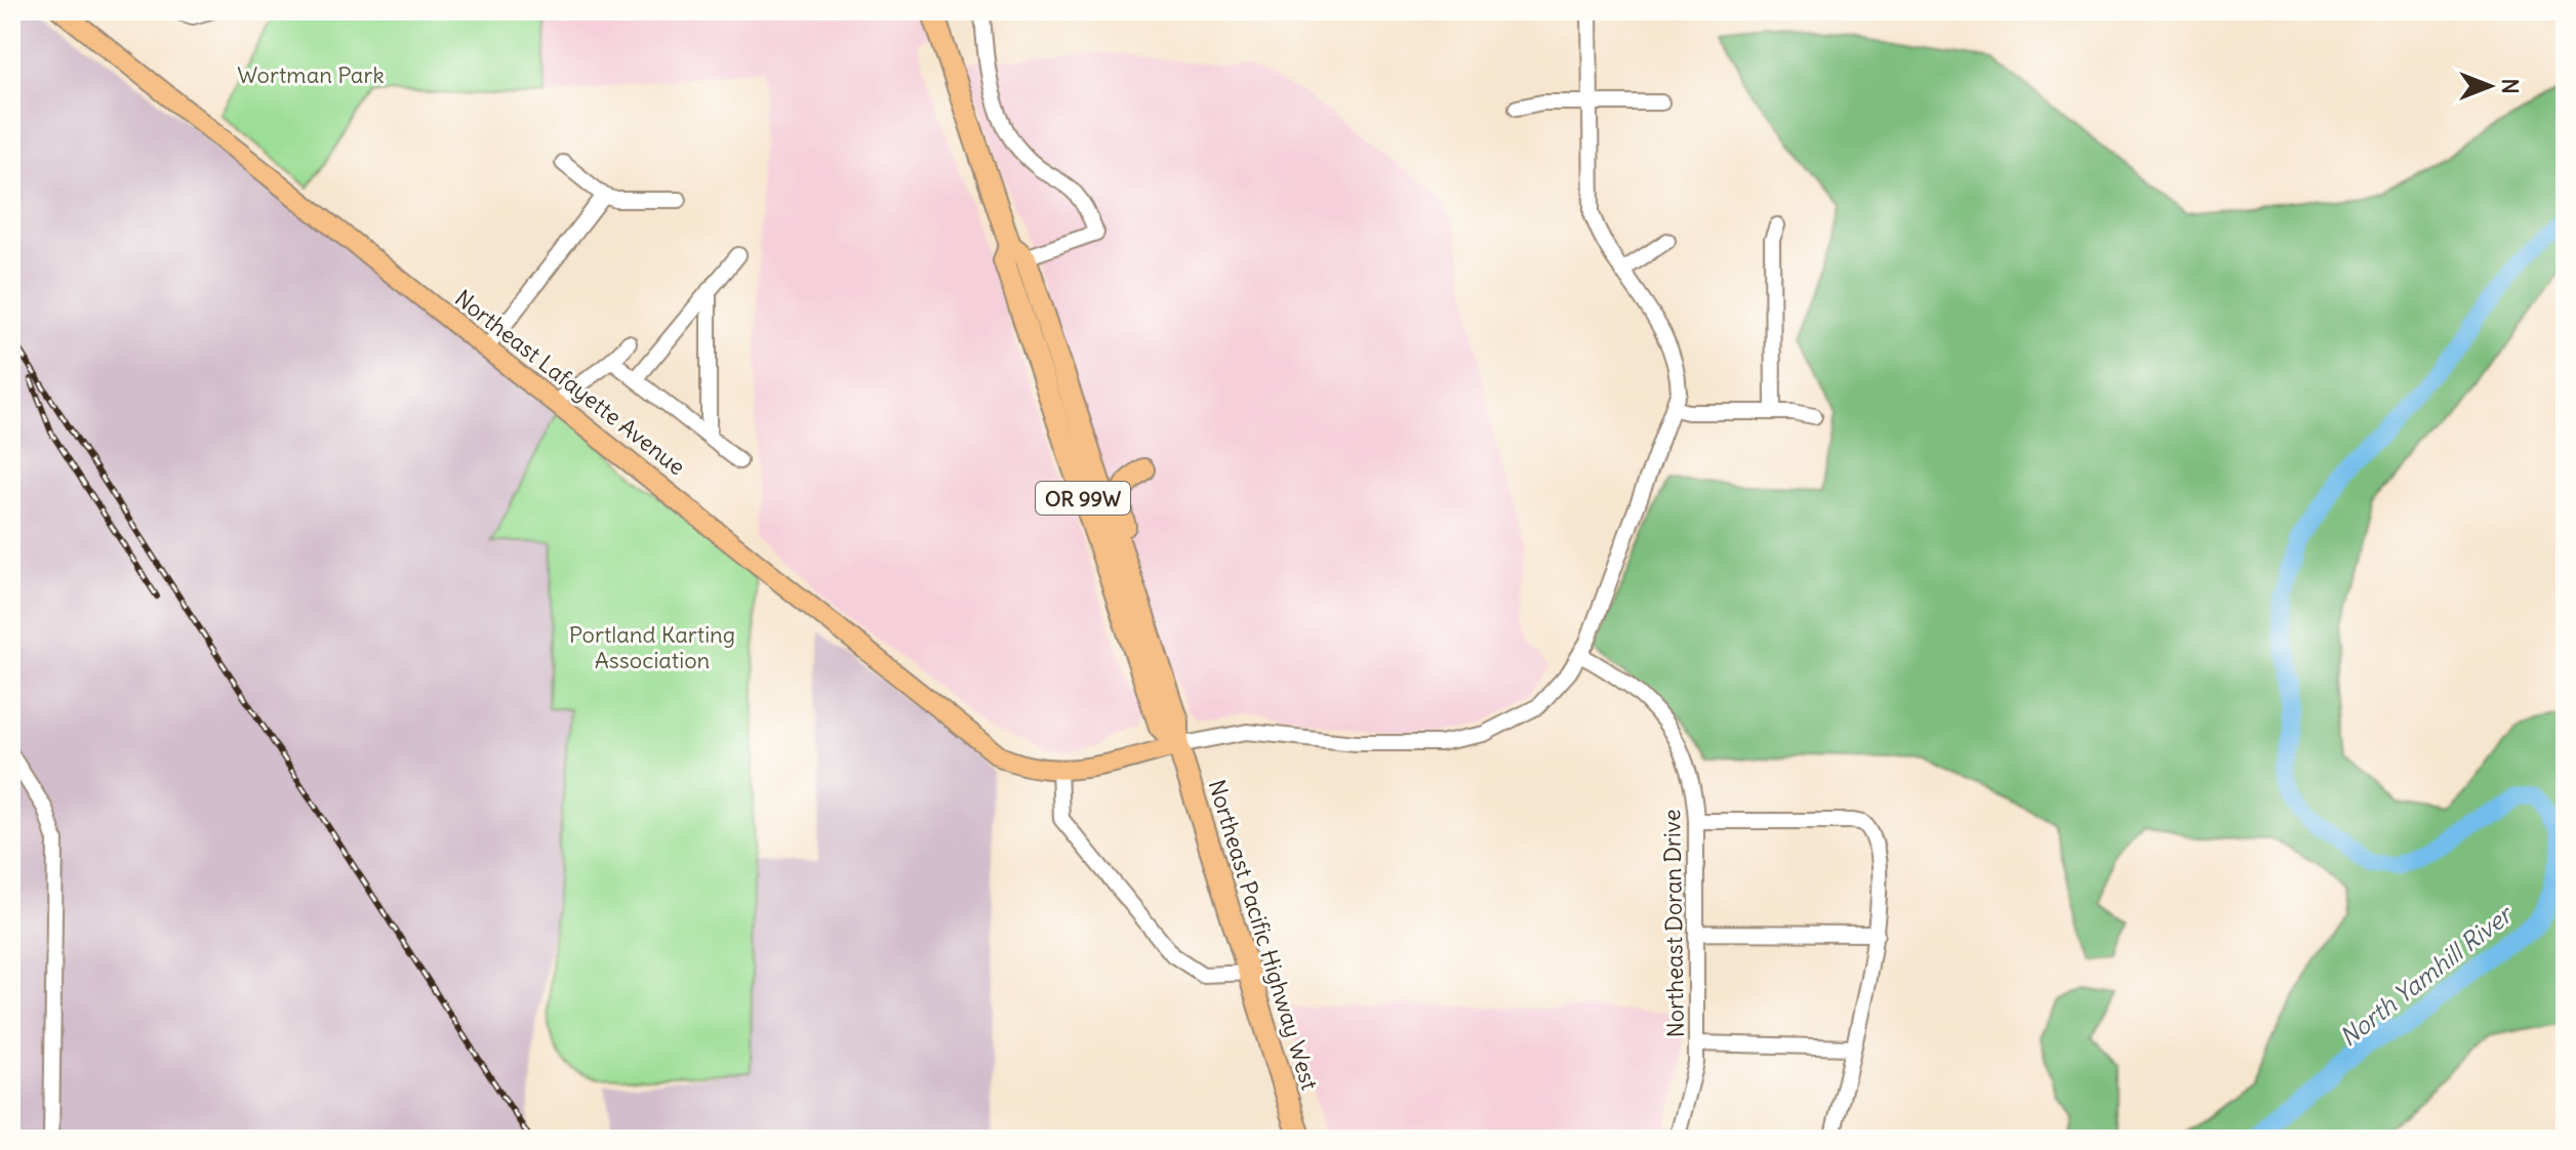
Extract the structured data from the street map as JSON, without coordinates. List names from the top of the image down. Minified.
{"streets":{"highway":["OR 99W","Northeast Pacific Highway West"],"main road":["Northeast Lafayette Avenue"],"street":["Northeast Doran Drive"]},"crossings":[["Northeast Lafayette Avenue","Northeast Pacific Highway West"]],"water":["North Yamhill River"],"parks":["Wortman Park","Portland Karting Association"],"north":"right"}
